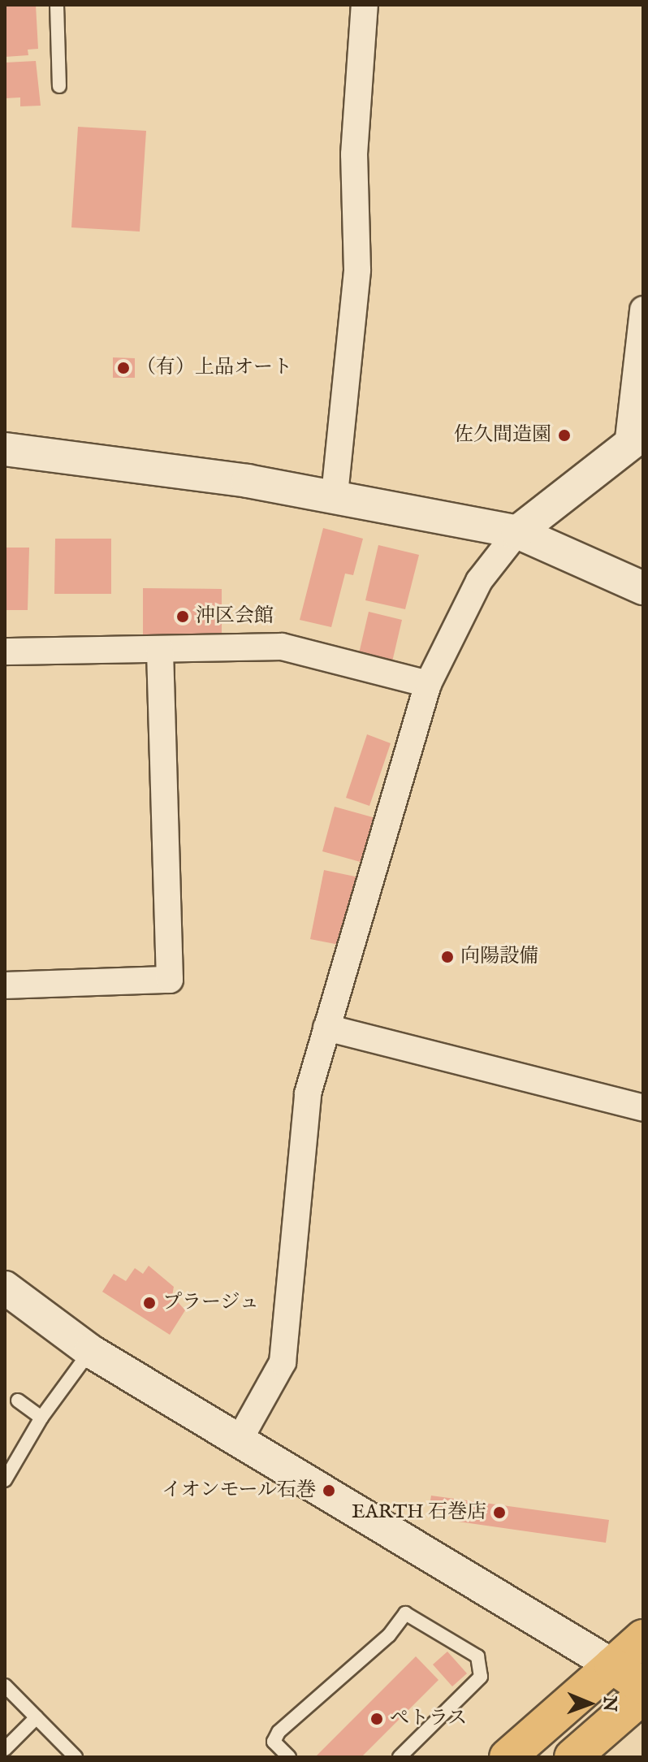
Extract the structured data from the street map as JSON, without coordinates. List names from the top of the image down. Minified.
{"places":["（有）上品オート","佐久間造園","沖区会館","向陽設備","プラージュ","イオンモール石巻","EARTH 石巻店","ぺトラス"],"north":"right"}
